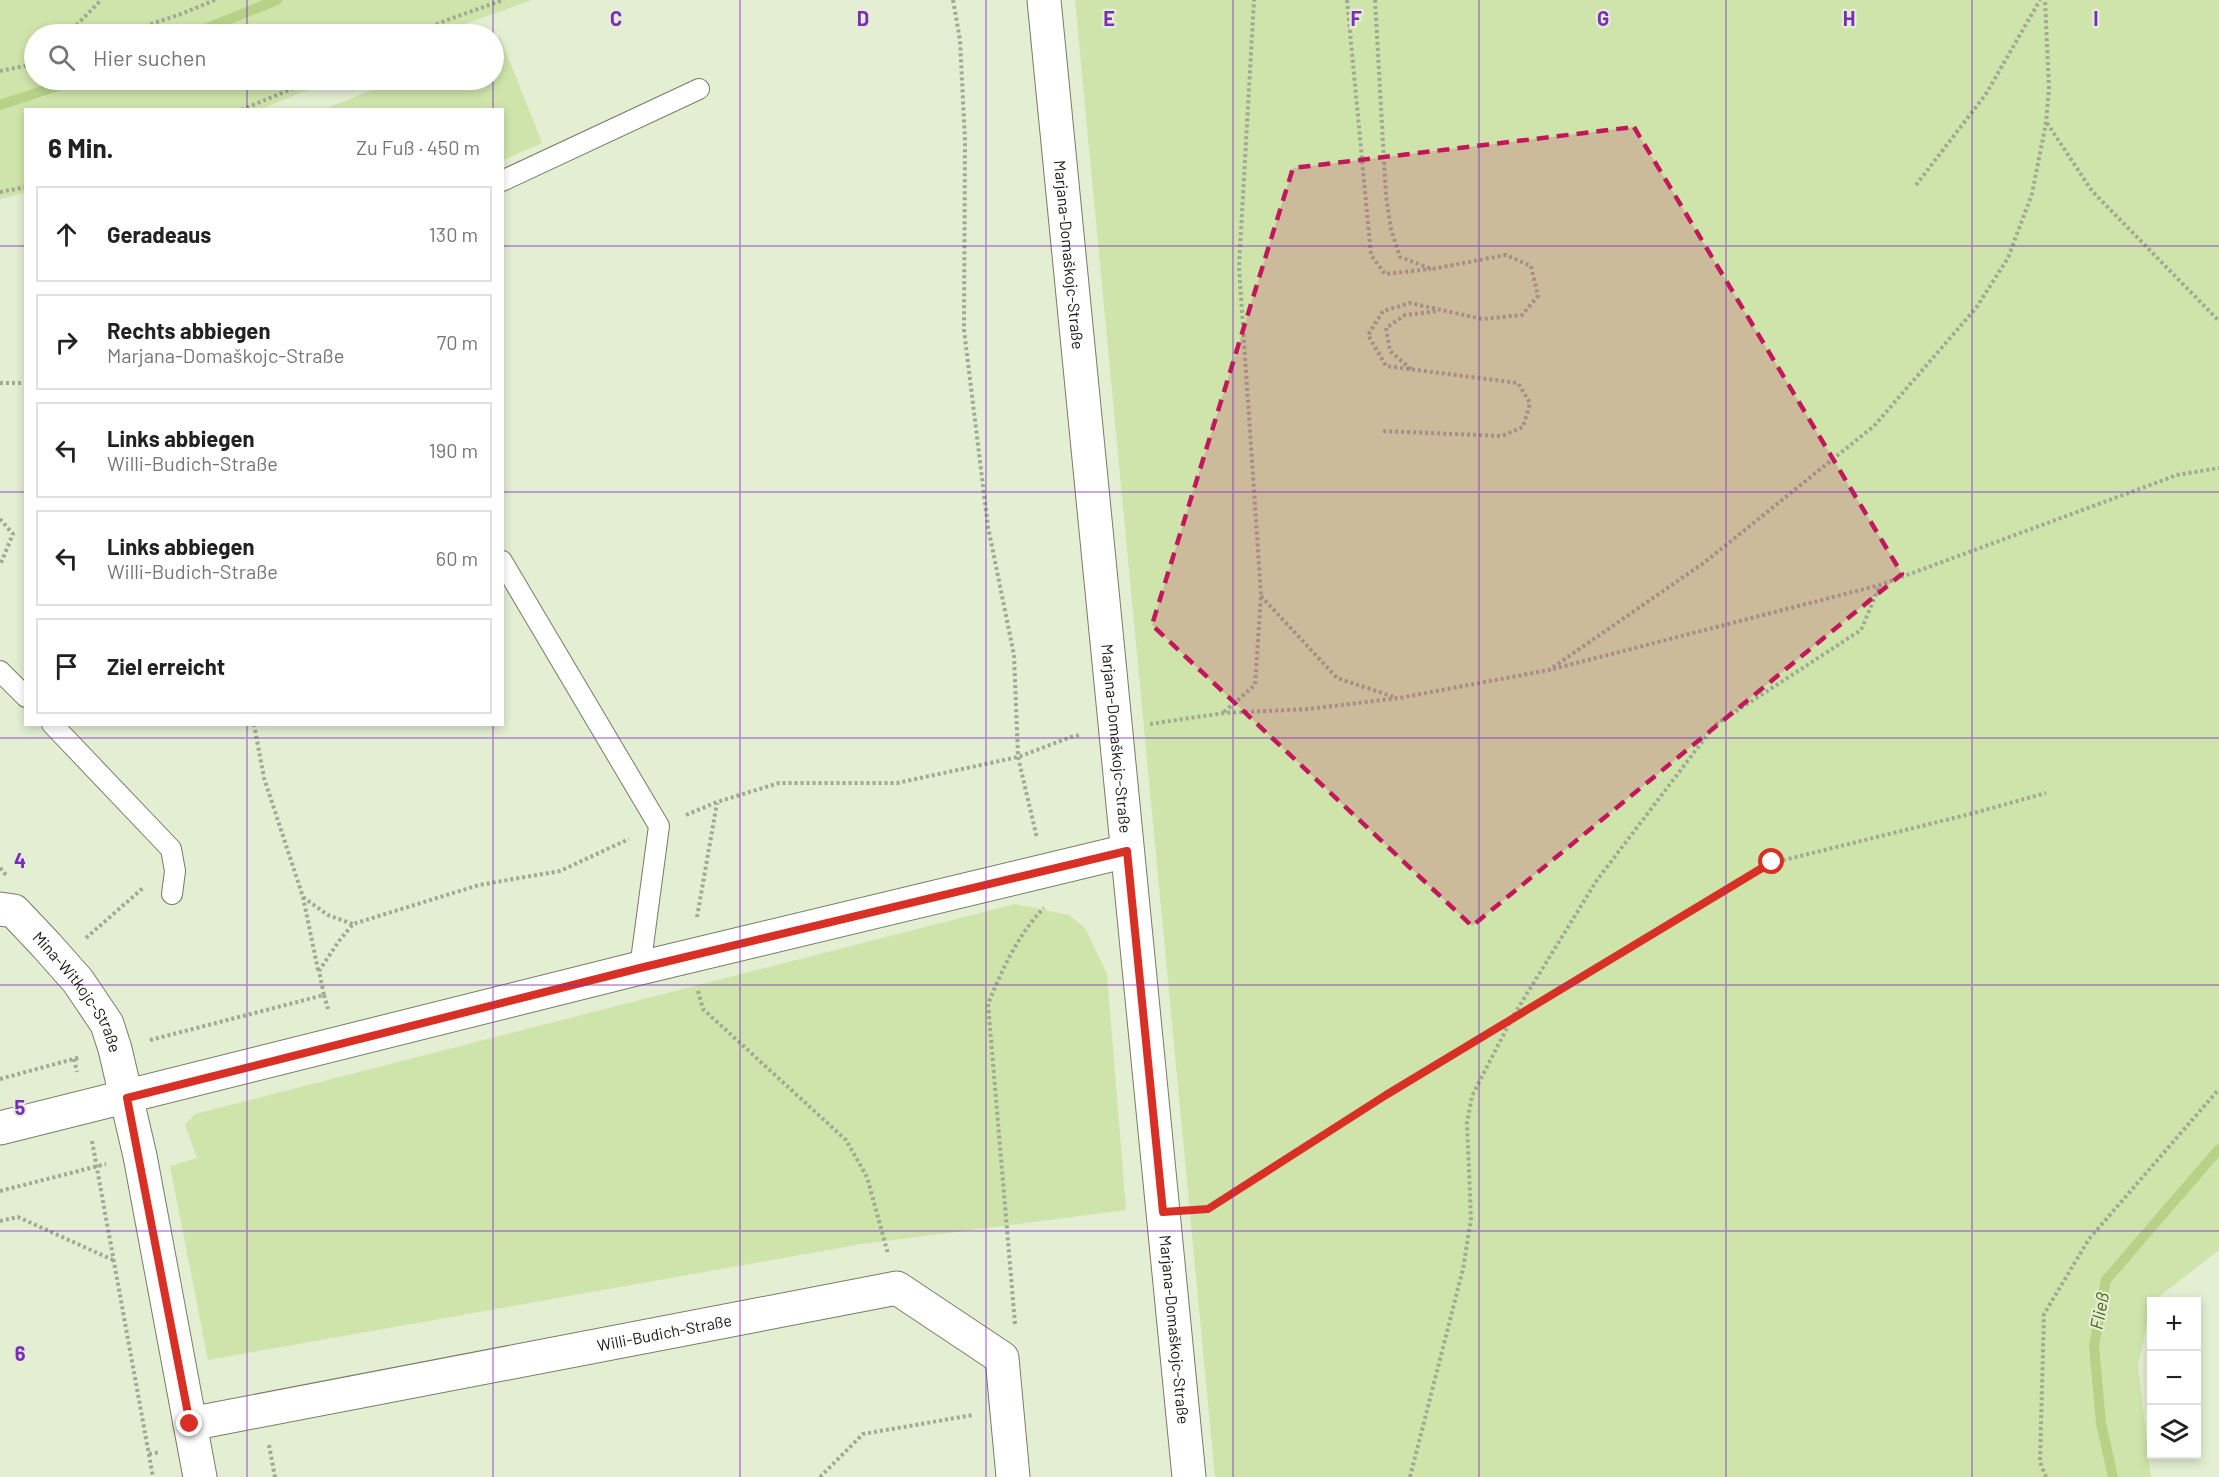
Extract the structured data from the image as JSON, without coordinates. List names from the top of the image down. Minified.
{"streets":{"street":["Marjana-Domaškojc-Straße","Mina-Witkojc-Straße","Willi-Budich-Straße"]},"water":["Fließ"],"page":{"search":"Hier suchen","heading":["6 Min.","Zu Fuß · 450 m"],"list":[["Geradeaus","130 m"],["Rechts abbiegen","Marjana-Domaškojc-Straße","70 m"],["Links abbiegen","Willi-Budich-Straße","190 m"],["Links abbiegen","Willi-Budich-Straße","60 m"],"Ziel erreicht"],"map_buttons":["+","−"]},"grid":{"columns":["C","D","E","F","G","H","I"],"rows":["4","5","6"]}}
